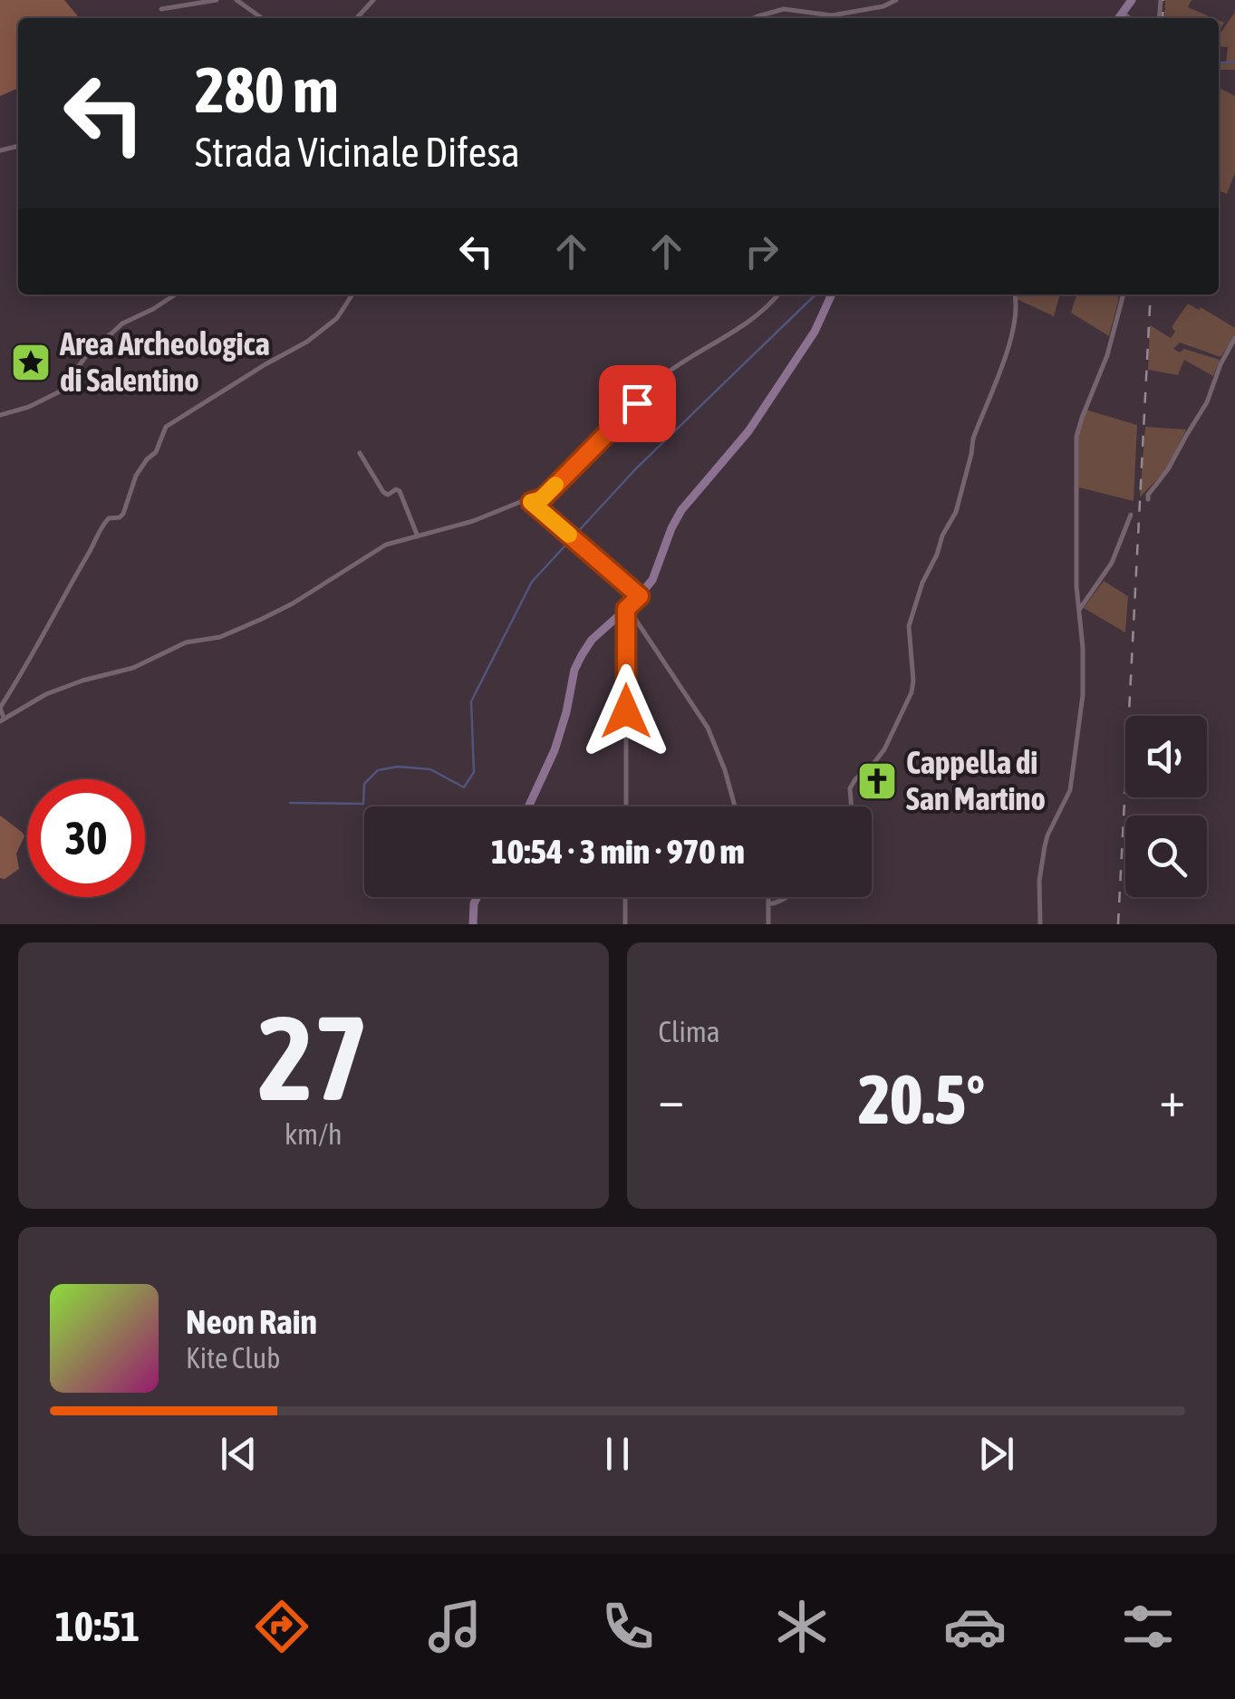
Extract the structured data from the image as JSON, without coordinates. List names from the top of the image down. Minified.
{"places":{"place":["Area Archeologica di Salentino"],"church":["Cappella di San Martino"]},"page":{"turn":["280 m","Strada Vicinale Difesa"],"limit":"30","trip":"10:54 · 3 min · 970 m","tile":[["27","km/h"],"Clima"],"heat":["−","20.5°","+"],"song":["Neon Rain","Kite Club"],"tabs":"10:51"}}
